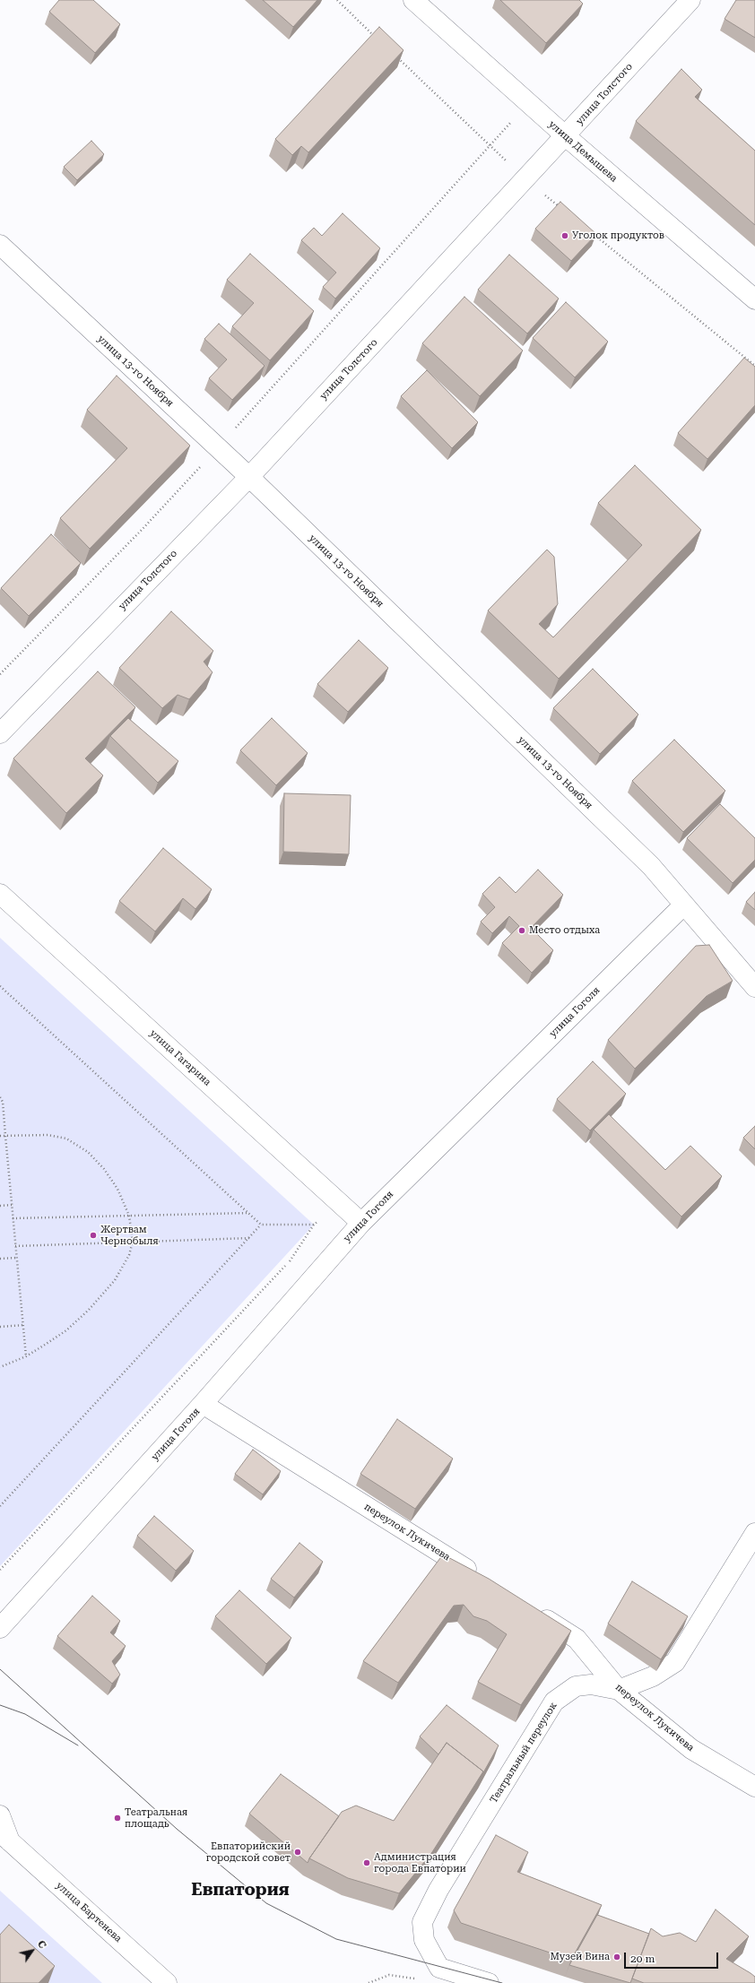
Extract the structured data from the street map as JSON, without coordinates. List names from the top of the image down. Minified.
{"streets":{"street":["улица Толстого","улица Демышева","улица 13-го Ноября","улица Гоголя","улица Гагарина","переулок Лукичева","Театральный переулок","улица Бартенева"]},"crossings":[["улица Толстого","улица Демышева"],["улица Толстого","улица 13-го Ноября"],["улица 13-го Ноября","улица Гоголя"],["улица Гоголя","улица Гагарина"],["улица Гоголя","переулок Лукичева"],["переулок Лукичева","Театральный переулок"]],"districts":["Евпатория"],"places":["Уголок продуктов","Место отдыха","Жертвам Чернобыля","Театральная площадь","Евпаторийский городской совет","Администрация города Евпатории","Музей Вина"],"scale_bar":"20 m","north":"top right"}
